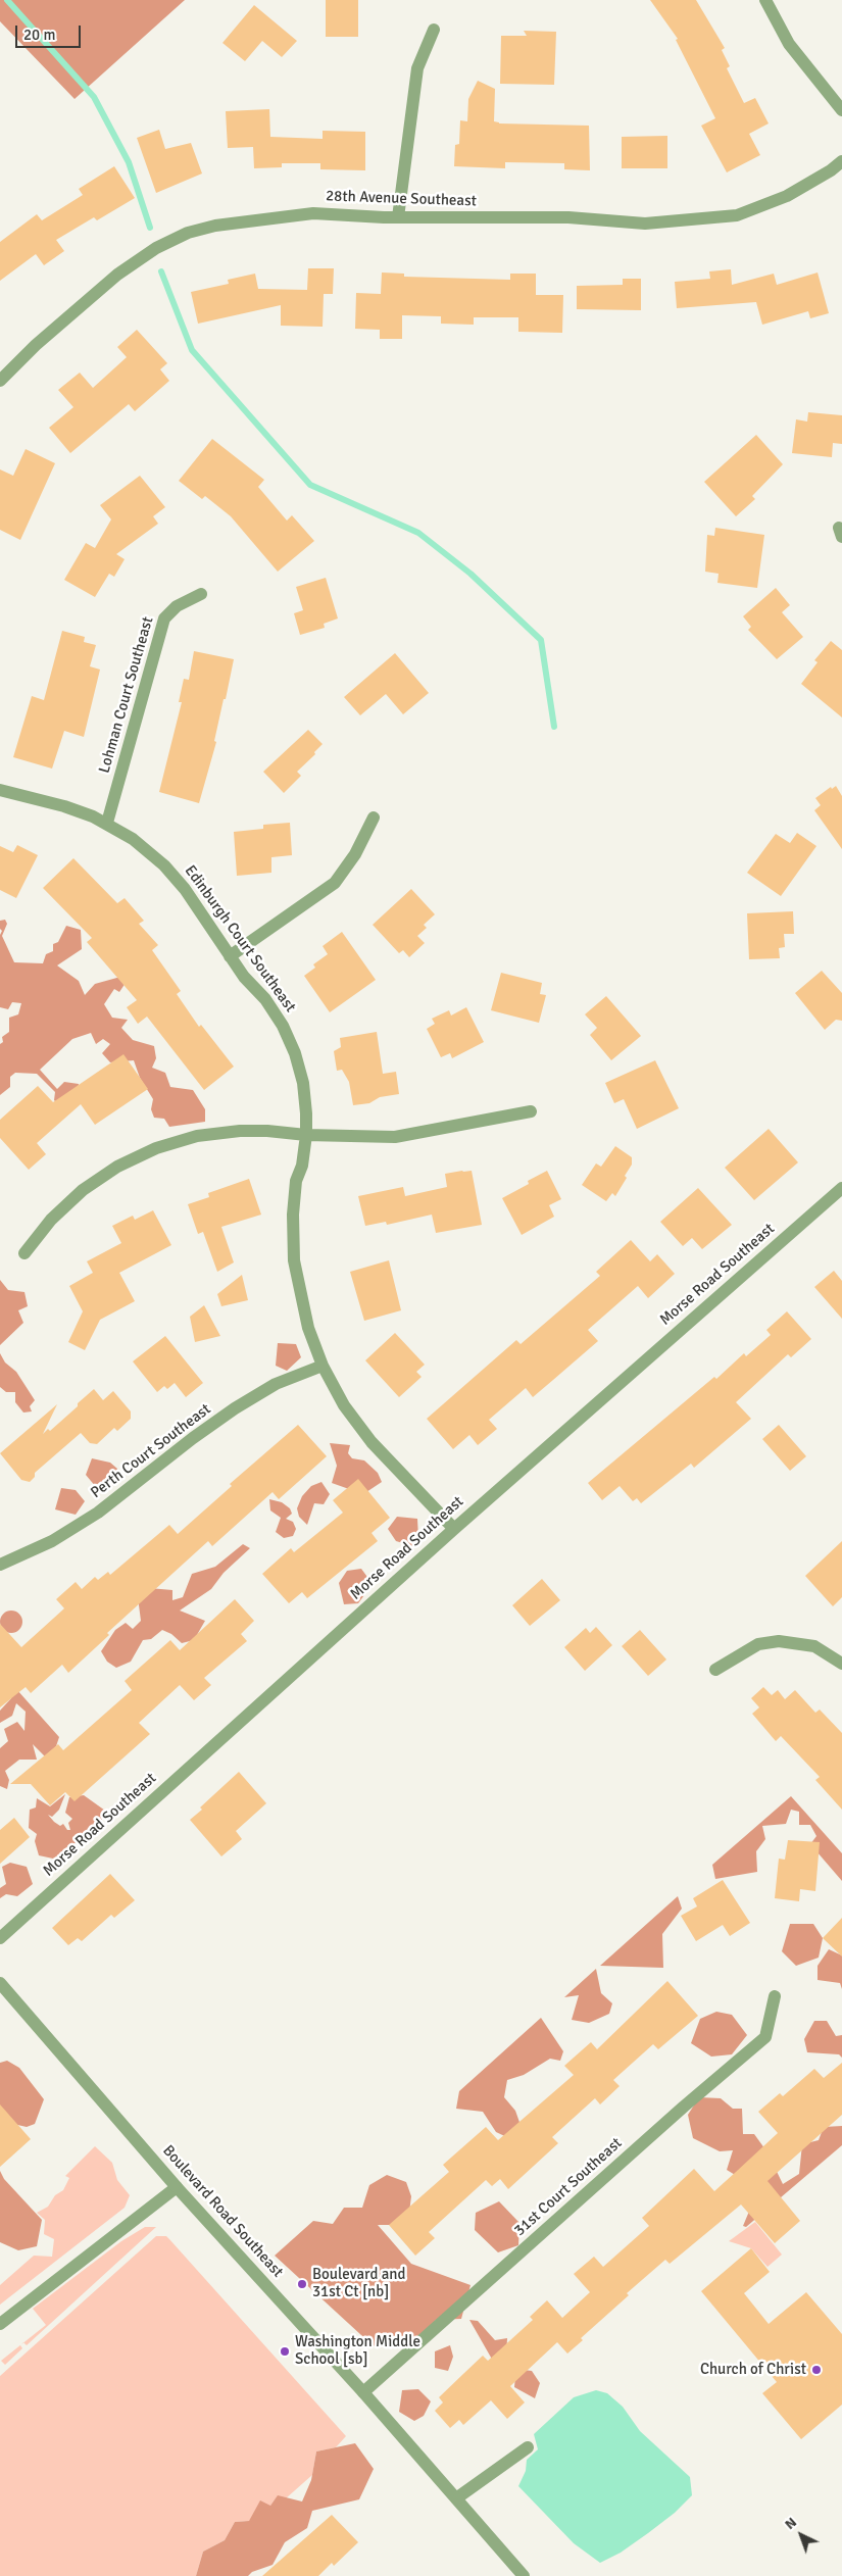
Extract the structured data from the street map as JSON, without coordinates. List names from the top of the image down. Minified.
{"streets":{"street":["28th Avenue Southeast","Lohman Court Southeast","Edinburgh Court Southeast","Morse Road Southeast","Perth Court Southeast","31st Court Southeast","Boulevard Road Southeast"]},"crossings":[["Lohman Court Southeast","Edinburgh Court Southeast"],["Edinburgh Court Southeast","Morse Road Southeast"],["Edinburgh Court Southeast","Perth Court Southeast"],["31st Court Southeast","Boulevard Road Southeast"]],"places":["Boulevard and 31st Ct [nb]","Washington Middle School [sb]","Church of Christ"],"scale_bar":"20 m","north":"top left"}
